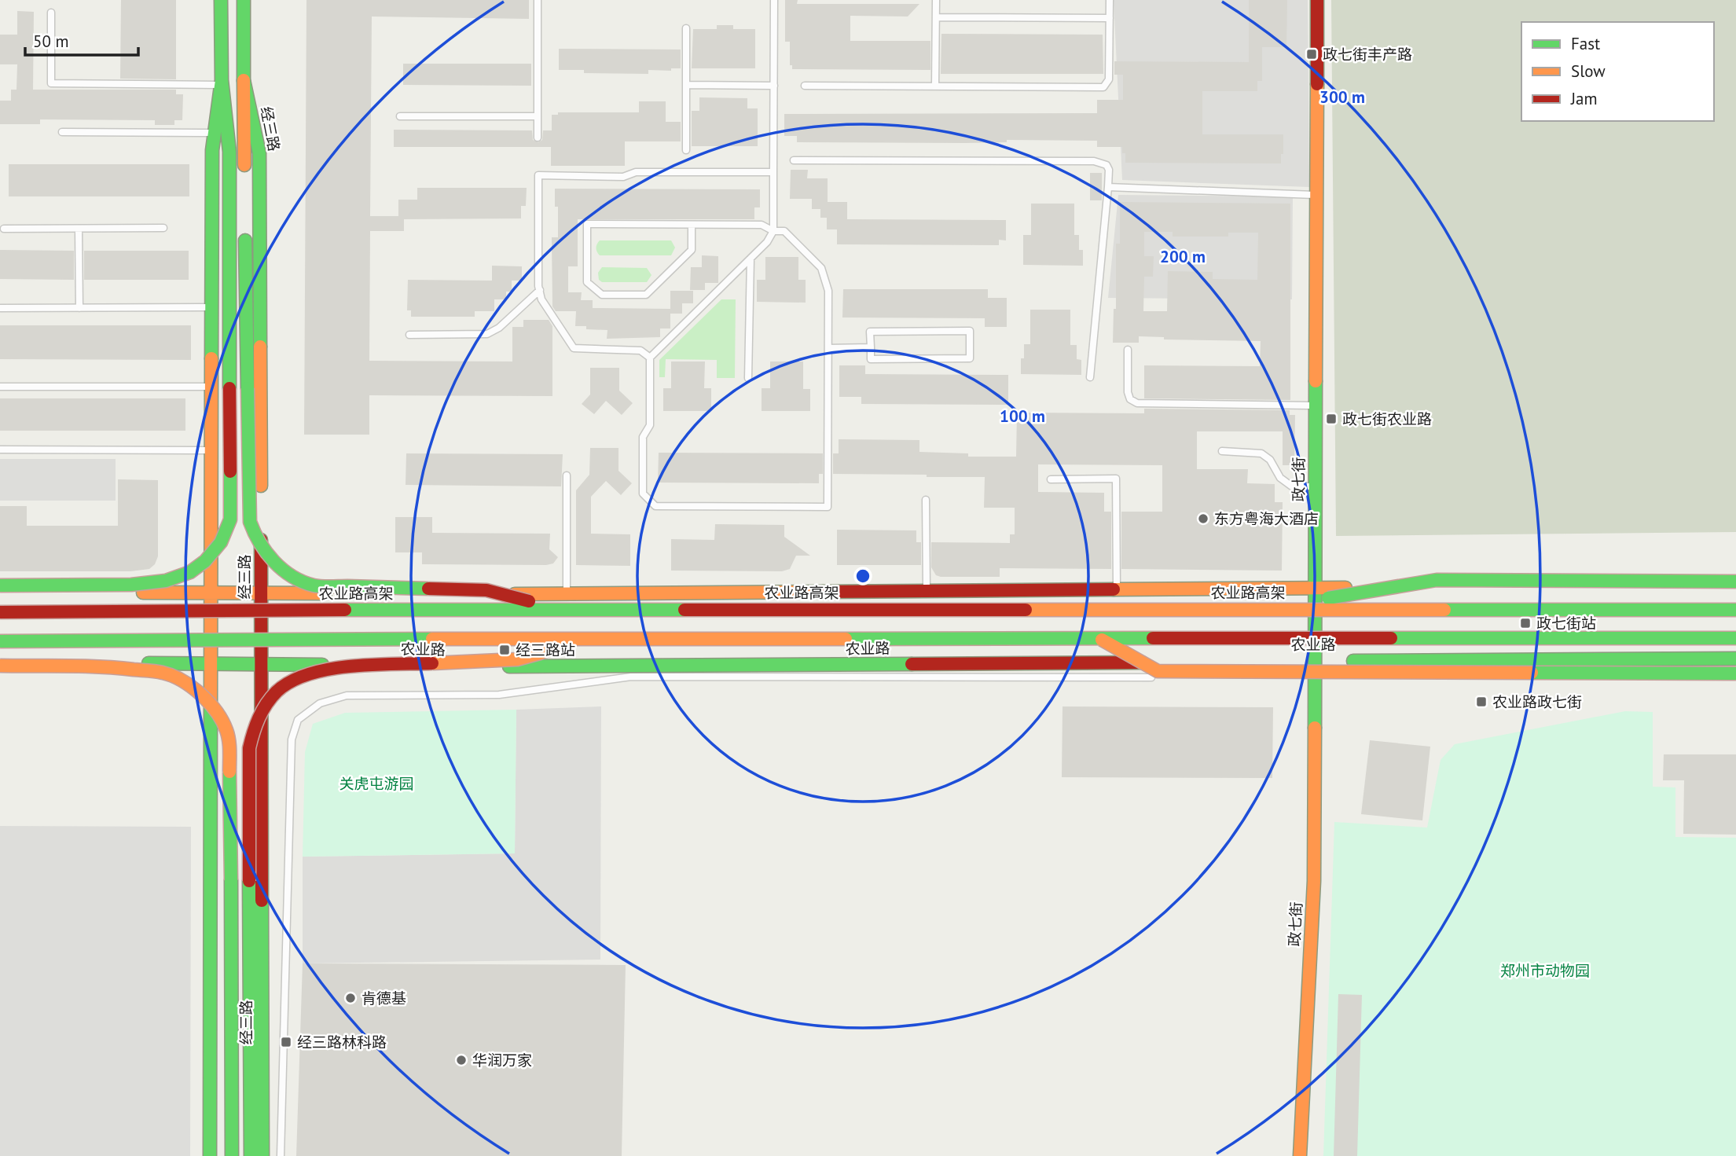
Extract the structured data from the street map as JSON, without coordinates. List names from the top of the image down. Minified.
{"streets":{"main road":["经三路","政七街","农业路高架","农业路"]},"crossings":[["经三路","农业路"],["政七街","农业路"]],"parks":["关虎屯游园","郑州市动物园"],"places":{"transit":["政七街丰产路","政七街农业路","政七街站","经三路站","农业路政七街","经三路林科路"],"other":["东方粤海大酒店","肯德基","华润万家"]},"legend":["Fast","Slow","Jam"],"scale_bar":"50 m","rings":["300 m","200 m","100 m"]}
